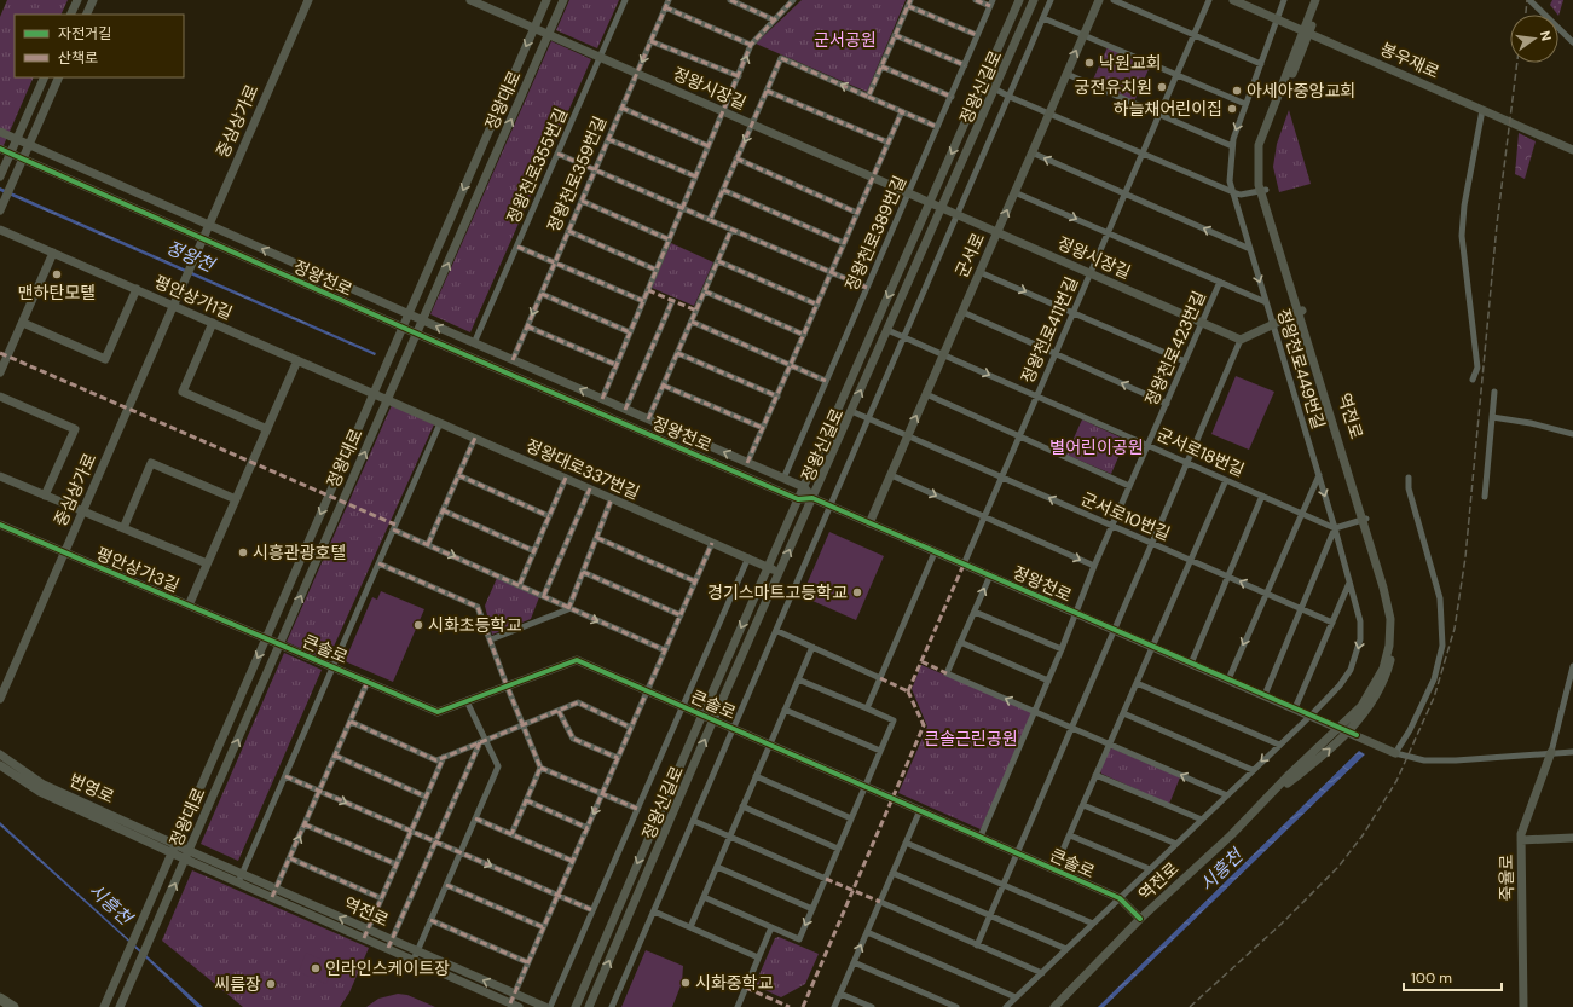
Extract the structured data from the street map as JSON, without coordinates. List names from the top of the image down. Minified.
{"streets":{"street":["봉우재로","정왕신길로","정왕시장길","정왕대로","중심상가로","정왕천로355번길","정왕천로359번길","정왕천로389번길","군서로","정왕천로","평안상가1길","정왕천로411번길","정왕천로423번길","정왕천로449번길","역전로","군서로18번길","정왕대로337번길","군서로10번길","평안상가3길","큰솔로","번영로","죽율로"]},"crossings":[["봉우재로","정왕천로449번길"],["봉우재로","역전로"],["정왕신길로","정왕시장길"],["정왕신길로","정왕천로"],["정왕신길로","군서로18번길"],["정왕신길로","정왕대로337번길"],["정왕신길로","군서로10번길"],["정왕신길로","큰솔로"],["정왕시장길","정왕대로"],["정왕시장길","정왕천로355번길"],["정왕시장길","정왕천로359번길"],["정왕시장길","정왕천로389번길"],["정왕시장길","군서로"],["정왕시장길","정왕천로411번길"],["정왕시장길","정왕천로423번길"],["정왕대로","정왕천로"],["정왕대로","평안상가1길"],["정왕대로","역전로"],["정왕대로","정왕대로337번길"],["정왕대로","평안상가3길"],["정왕대로","큰솔로"],["정왕대로","번영로"],["중심상가로","정왕천로"],["중심상가로","평안상가1길"],["중심상가로","평안상가3길"],["정왕천로355번길","정왕천로"],["정왕천로359번길","정왕천로"],["정왕천로389번길","정왕천로"],["군서로","정왕천로"],["군서로","군서로18번길"],["군서로","군서로10번길"],["정왕천로","정왕천로411번길"],["정왕천로","정왕천로423번길"],["정왕천로","정왕천로449번길"],["정왕천로","역전로"],["평안상가1길","정왕대로337번길"],["정왕천로411번길","군서로18번길"],["정왕천로411번길","군서로10번길"],["정왕천로423번길","군서로18번길"],["정왕천로423번길","군서로10번길"],["정왕천로423번길","큰솔로"],["정왕천로449번길","군서로18번길"],["정왕천로449번길","큰솔로"],["역전로","큰솔로"],["역전로","번영로"],["평안상가3길","큰솔로"]],"water":["정왕천","시흥천"],"parks":["군서공원","별어린이공원","큰솔근린공원"],"places":["낙원교회","궁전유치원","아세아중앙교회","하늘채어린이집","맨하탄모텔","시흥관광호텔","경기스마트고등학교","시화초등학교","인라인스케이트장","시화중학교","씨름장"],"legend":["자전거길","산책로"],"scale_bar":"100 m","north":"right"}
